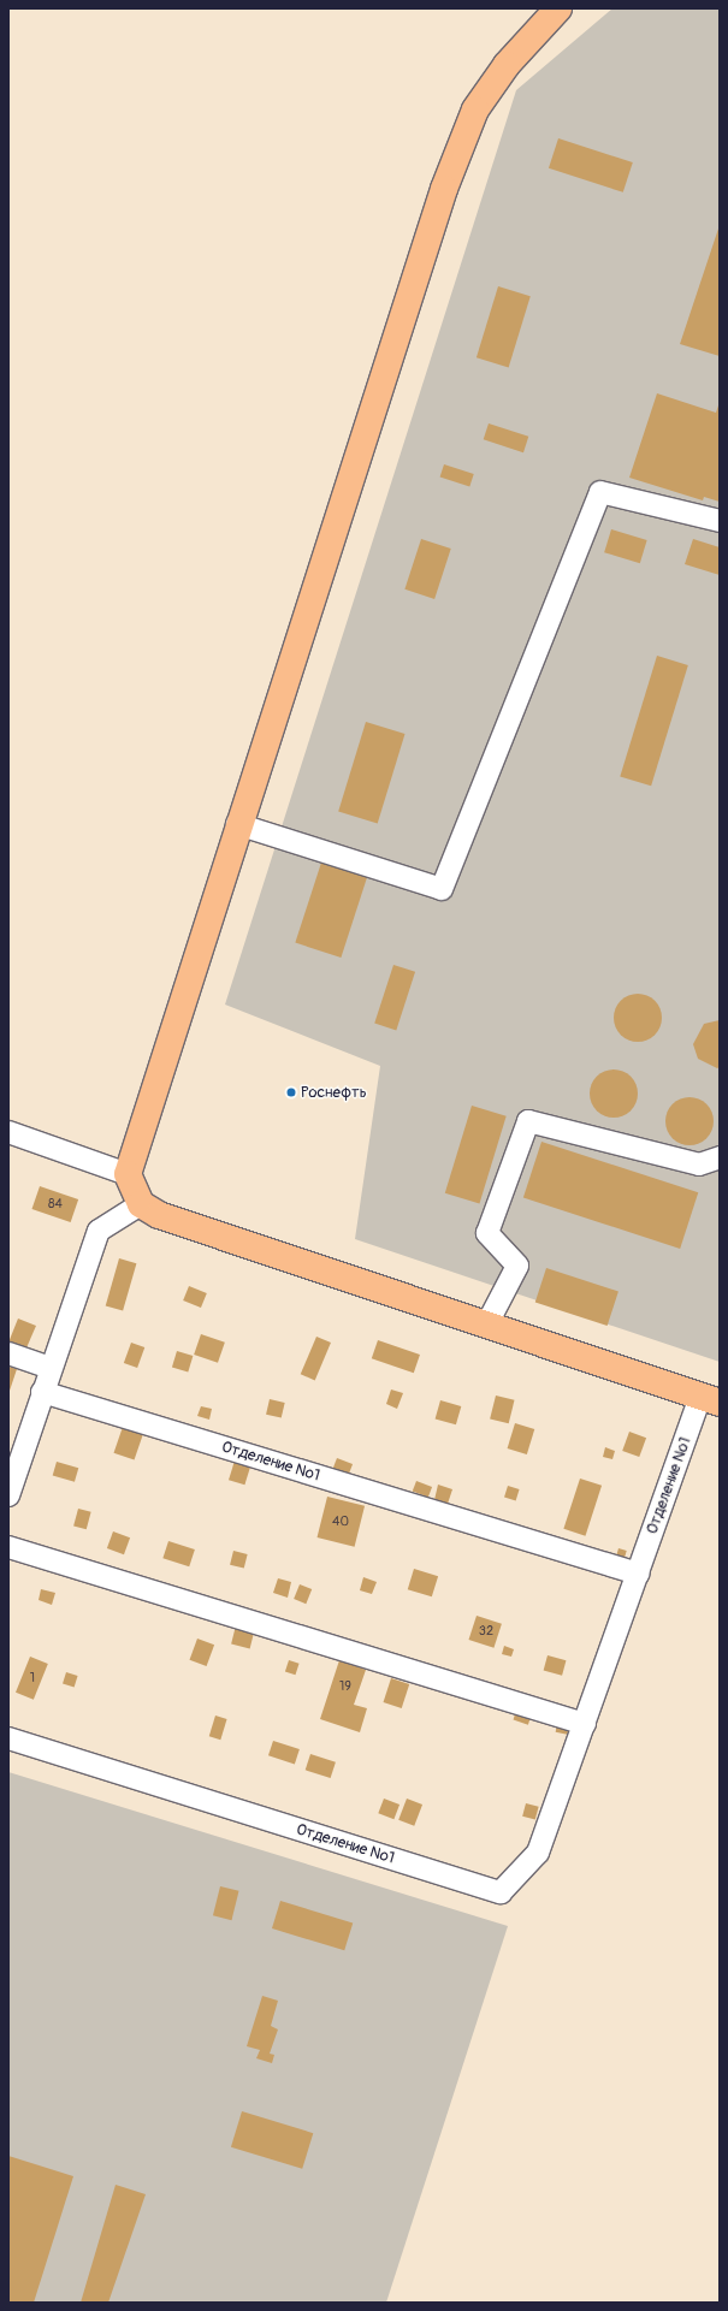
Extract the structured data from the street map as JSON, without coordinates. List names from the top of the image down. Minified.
{"streets":{"street":["Отделение №1"]},"places":["Роснефть"],"house_numbers":["84","40","32","1","19"]}
